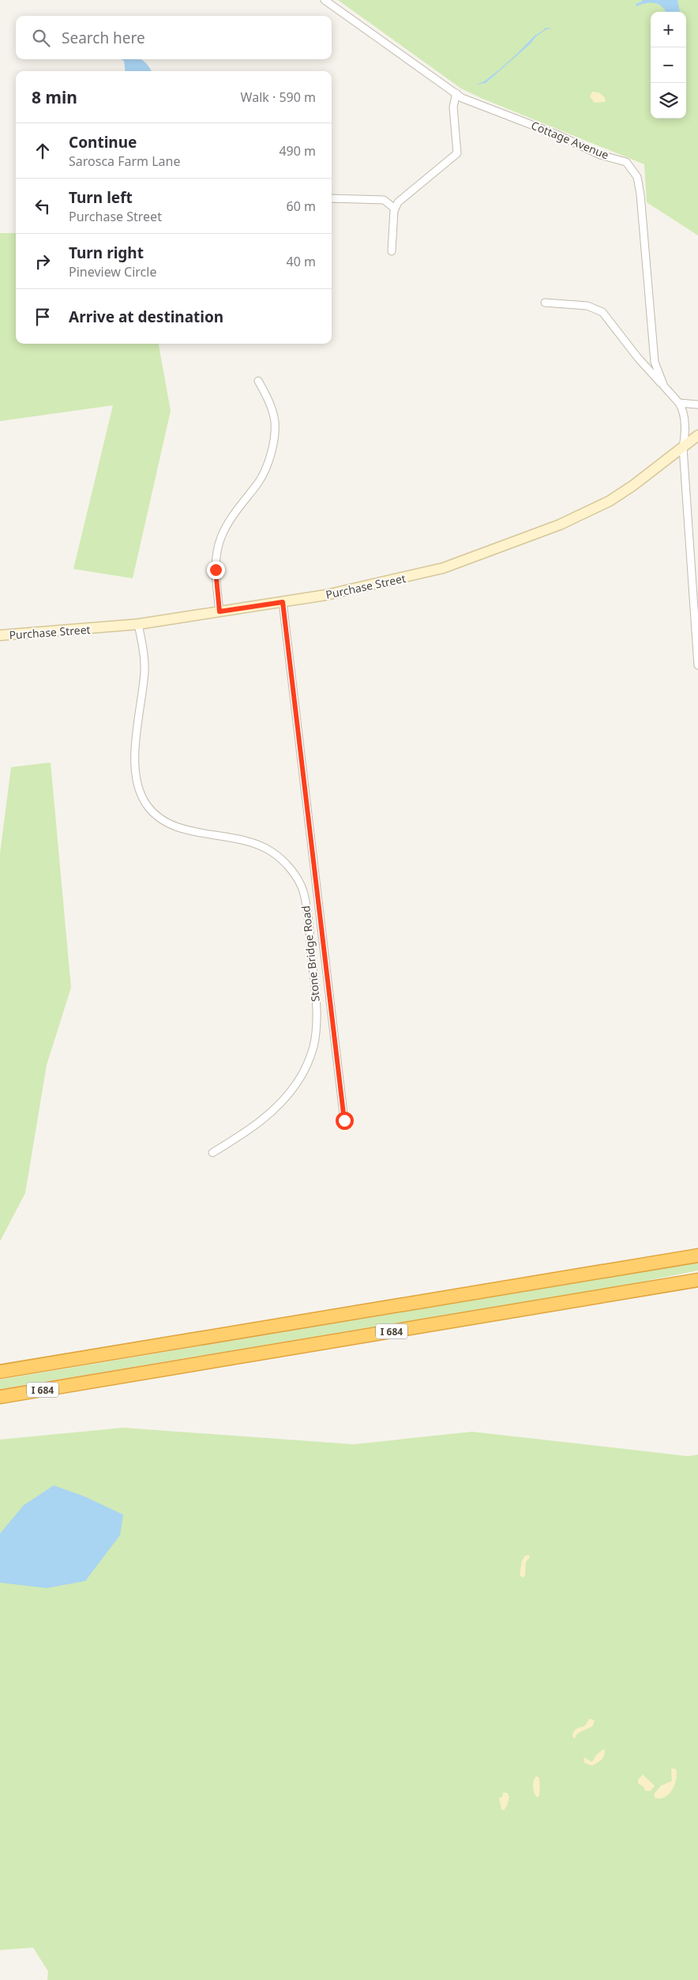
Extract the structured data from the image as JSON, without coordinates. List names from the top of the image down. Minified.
{"streets":{"highway":["I 684"],"main road":["Purchase Street"],"street":["Cottage Avenue","Stone Bridge Road"]},"crossings":[["Purchase Street","Stone Bridge Road"]],"page":{"map_buttons":["+","−"],"search":"Search here","heading":["8 min","Walk · 590 m"],"list":[["Continue","Sarosca Farm Lane","490 m"],["Turn left","Purchase Street","60 m"],["Turn right","Pineview Circle","40 m"],"Arrive at destination"]}}
